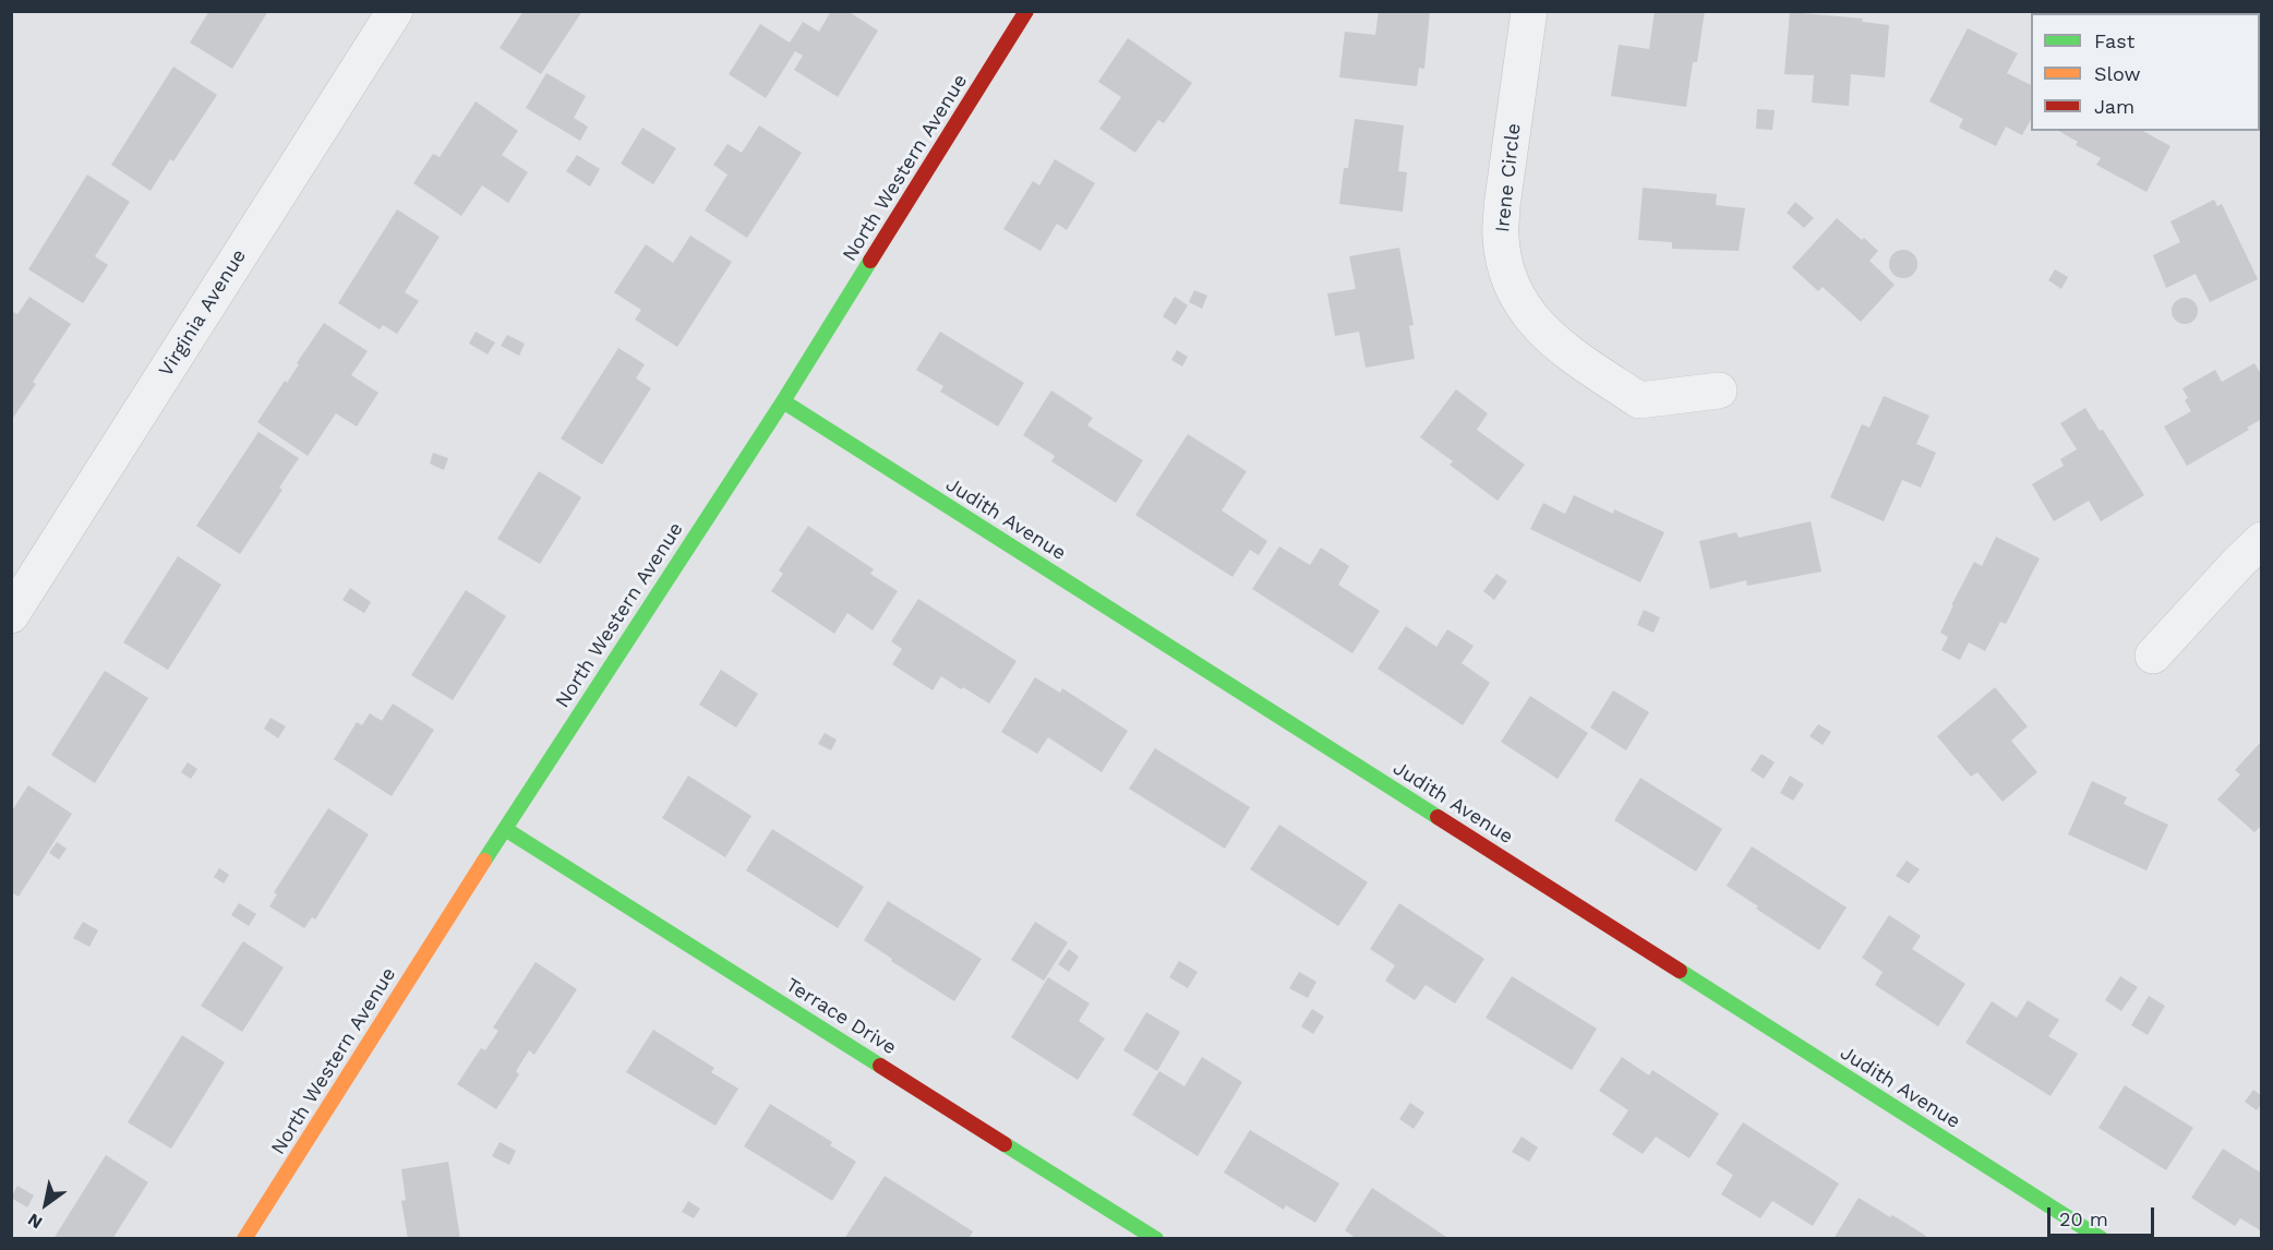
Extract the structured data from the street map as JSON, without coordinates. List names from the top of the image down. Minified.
{"streets":{"street":["North Western Avenue","Irene Circle","Virginia Avenue","Judith Avenue","Terrace Drive"]},"crossings":[["North Western Avenue","Judith Avenue"],["North Western Avenue","Terrace Drive"]],"legend":["Fast","Slow","Jam"],"scale_bar":"20 m","north":"bottom left"}
